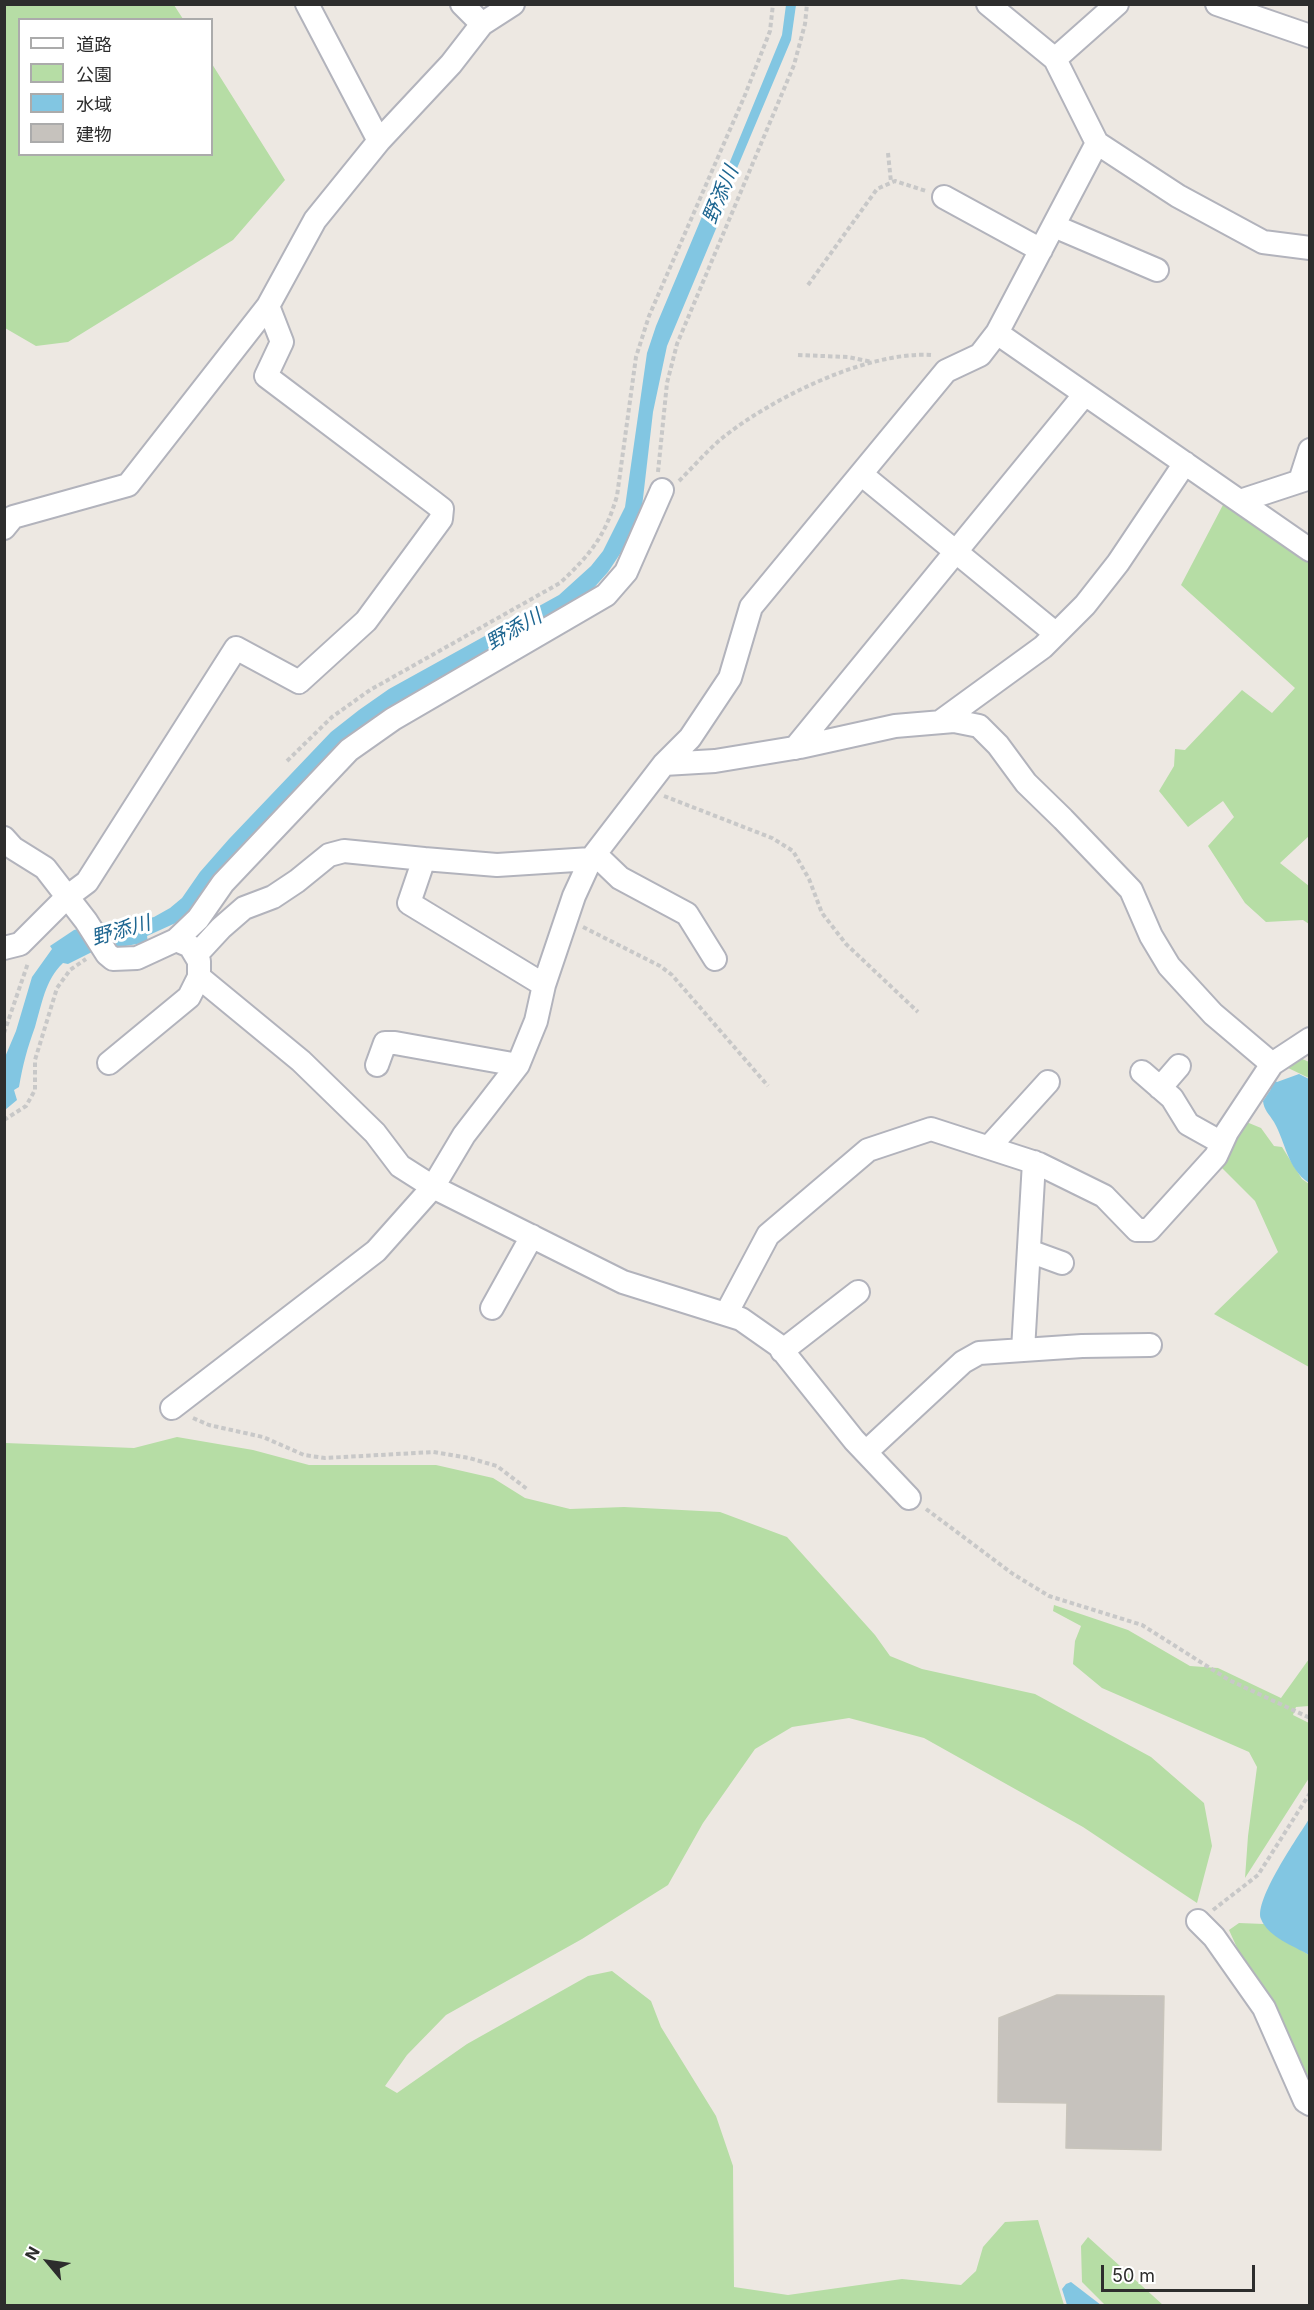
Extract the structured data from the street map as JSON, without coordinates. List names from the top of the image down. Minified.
{"water":["野添川"],"legend":["道路","公園","水域","建物"],"scale_bar":"50 m","north":"top left"}
